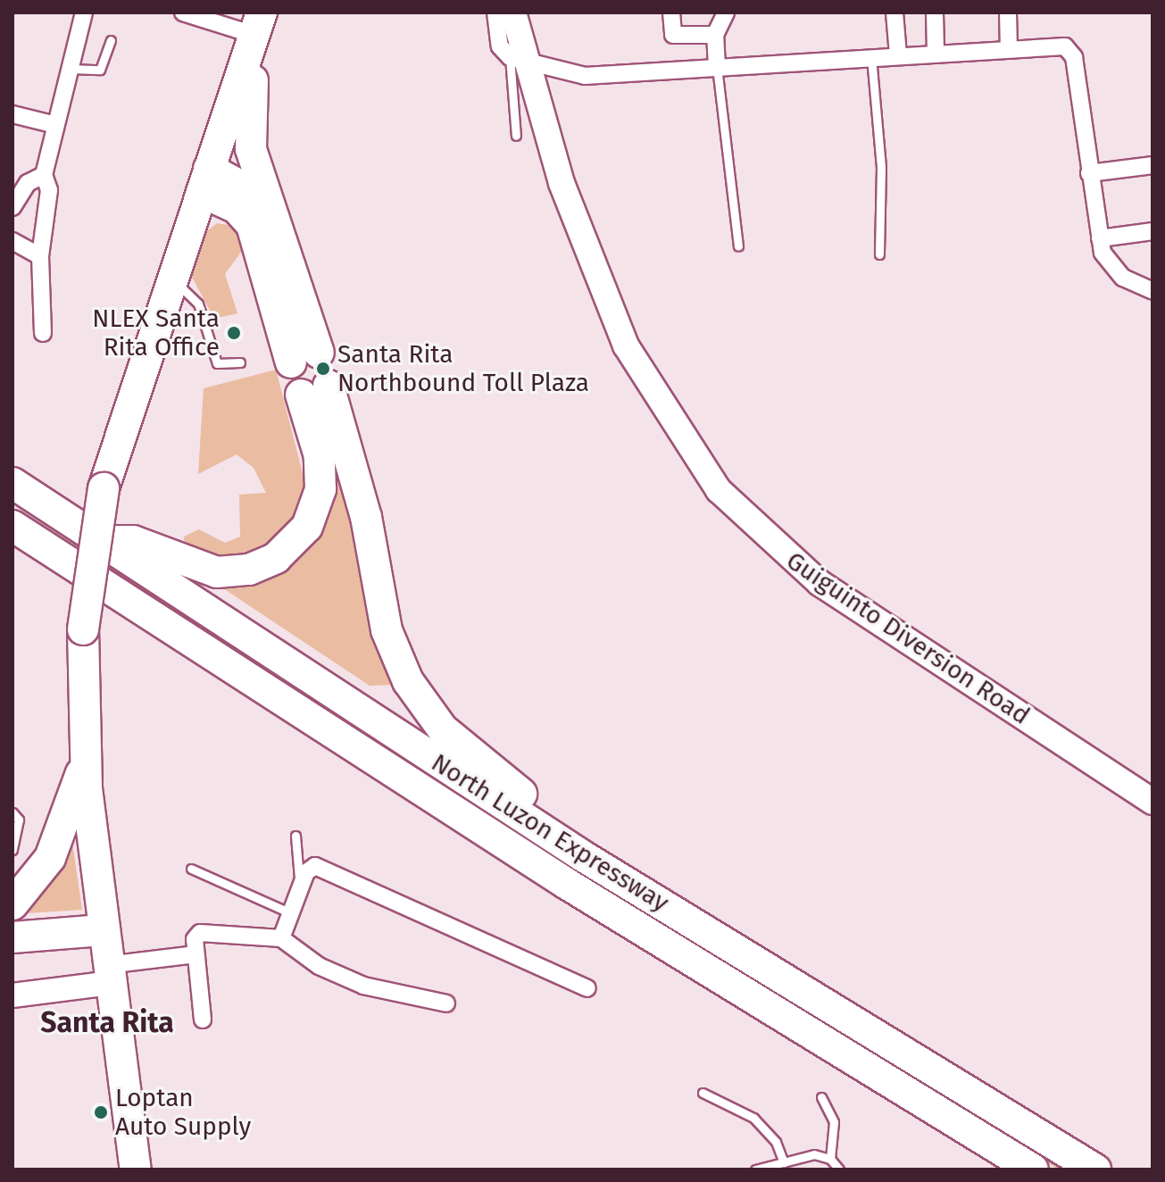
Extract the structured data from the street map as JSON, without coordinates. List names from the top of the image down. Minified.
{"streets":{"highway":["North Luzon Expressway"],"main road":["Guiguinto Diversion Road"]},"districts":["Santa Rita"],"places":["NLEX Santa Rita Office","Santa Rita Northbound Toll Plaza","Loptan Auto Supply"]}
